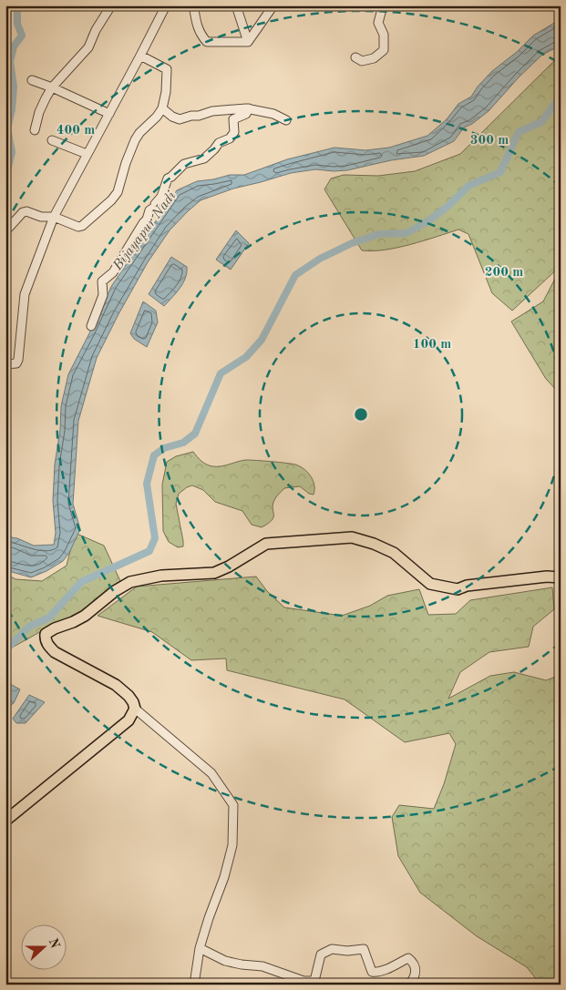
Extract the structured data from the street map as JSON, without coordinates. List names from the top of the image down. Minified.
{"water":["Bijayapur Nadi"],"north":"right","rings":["400 m","300 m","200 m","100 m"]}
